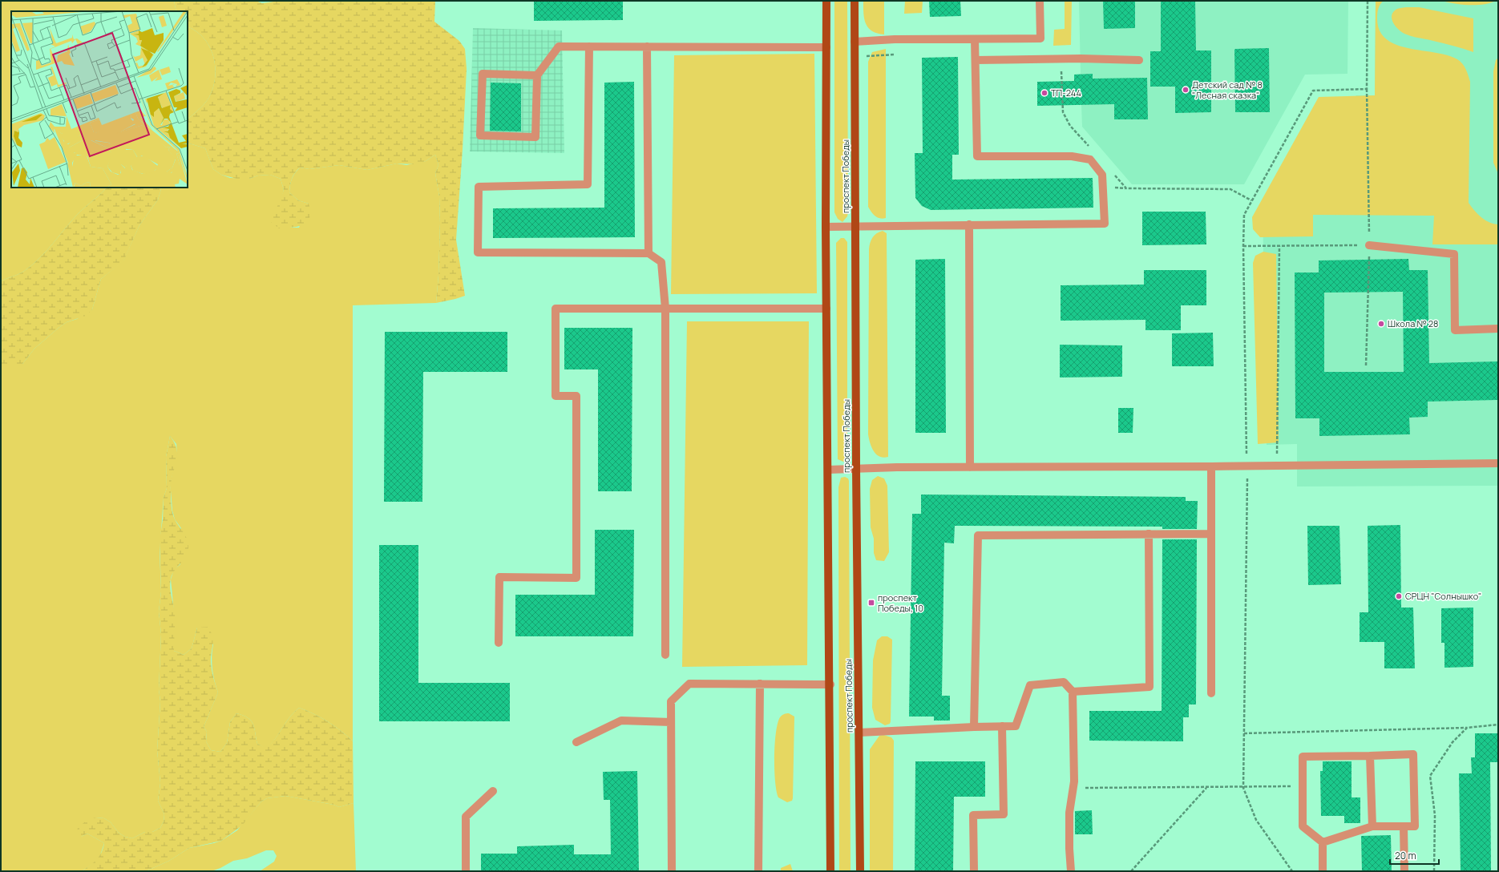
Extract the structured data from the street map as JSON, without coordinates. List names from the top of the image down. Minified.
{"streets":{"main road":["проспект Победы"]},"places":{"other":["Детский сад № 8 \"Лесная сказка\"","ТП-244","Школа № 28","СРЦН \"Солнышко\""],"transit":["проспект Победы, 10"]},"scale_bar":"20 m"}
